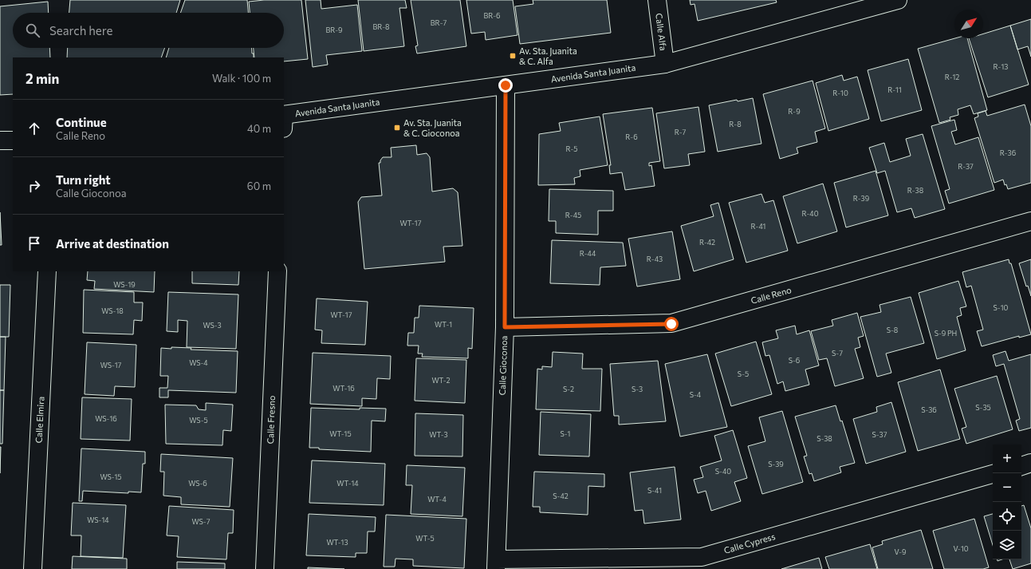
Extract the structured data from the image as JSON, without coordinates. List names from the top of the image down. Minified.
{"streets":{"street":["Calle Alfa","Avenida Santa Juanita","Calle Reno","Calle Gioconoa","Calle Elmira","Calle Fresno","Calle Cypress"]},"crossings":[["Calle Alfa","Avenida Santa Juanita"],["Avenida Santa Juanita","Calle Gioconoa"],["Calle Reno","Calle Gioconoa"],["Calle Gioconoa","Calle Cypress"]],"places":{"transit":["Av. Sta. Juanita & C. Alfa","Av. Sta. Juanita & C. Gioconoa"]},"house_numbers":["BR-6","BR-7","BR-8","BR-9","R-13","R-12","R-11","R-10","R-9","R-8","R-7","R-6","R-5","R-36","R-37","R-38","R-39","R-40","R-45","WT-17","R-41","R-42","R-44","R-43","WS-19","S-10","WS-18","WT-17","WT-1","WS-3","S-8","S-9 PH","S-7","S-6","WS-4","WS-17","S-5","WT-2","WT-16","S-2","S-3","S-4","S-35","S-36","WS-16","WS-5","WT-15","S-1","WT-3","S-37","S-38","S-39","S-40","WS-15","WS-6","WT-14","S-41","S-42","WT-4","WS-14","WS-7","WT-5","WT-13","V-10","V-9"],"north":"top right","page":{"search":"Search here","heading":["2 min","Walk · 100 m"],"list":[["Continue","Calle Reno","40 m"],["Turn right","Calle Gioconoa","60 m"],"Arrive at destination"],"map_buttons":["+","−"]}}
